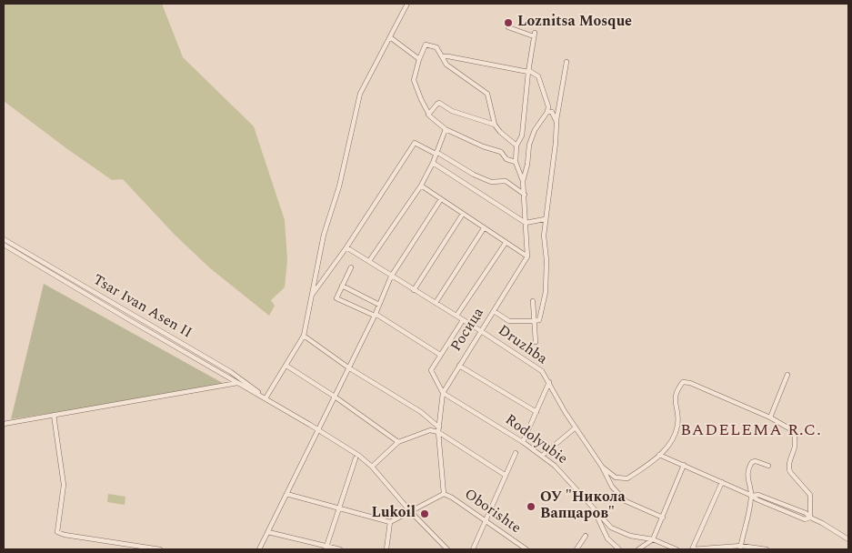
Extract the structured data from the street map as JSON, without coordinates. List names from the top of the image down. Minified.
{"streets":{"street":["Tsar Ivan Asen II","Росица","Druzhba","Rodolyubie","Oborishte"]},"crossings":[["Росица","Druzhba"],["Росица","Rodolyubie"],["Росица","Oborishte"]],"districts":["BADELEMA R.C."],"places":["Loznitsa Mosque","ОУ \"Никола Вапцаров\"","Lukoil"]}
